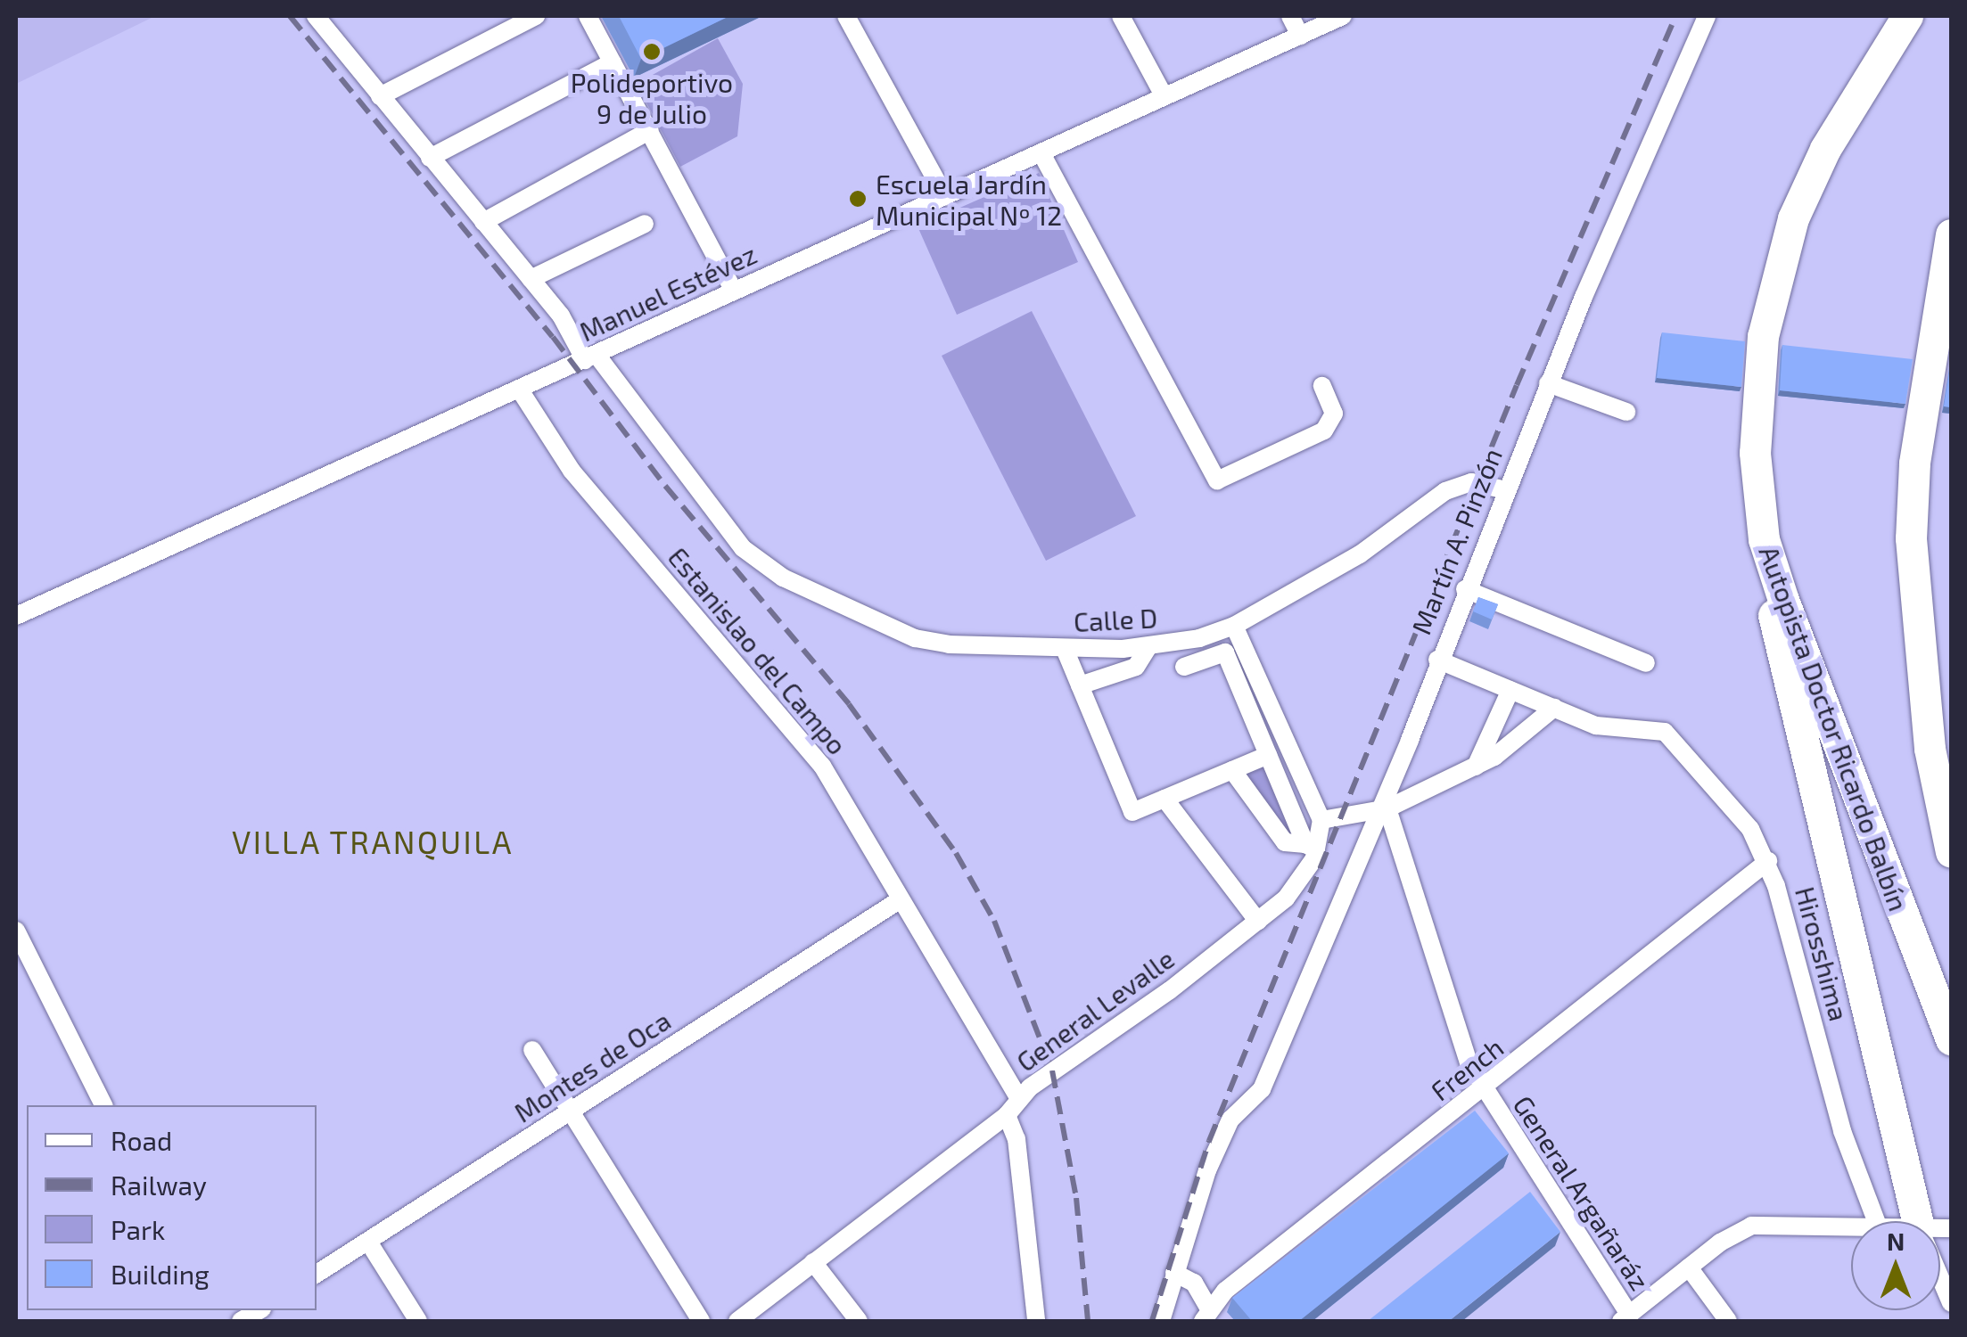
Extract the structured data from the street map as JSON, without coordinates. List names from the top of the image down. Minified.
{"streets":{"highway":["Autopista Doctor Ricardo Balbín"],"street":["Manuel Estévez","Martín A. Pinzón","Calle D","Estanislao del Campo","Hirosshima","General Levalle","Montes de Oca","French","General Argañaráz"]},"crossings":[["Manuel Estévez","Calle D"],["Manuel Estévez","Estanislao del Campo"],["Martín A. Pinzón","Calle D"],["Martín A. Pinzón","General Argañaráz"],["Estanislao del Campo","General Levalle"],["Estanislao del Campo","Montes de Oca"],["Hirosshima","French"],["French","General Argañaráz"]],"districts":["VILLA TRANQUILA"],"places":["Polideportivo 9 de Julio","Escuela Jardín Municipal Nº 12"],"legend":["Road","Railway","Park","Building"],"north":"top"}
